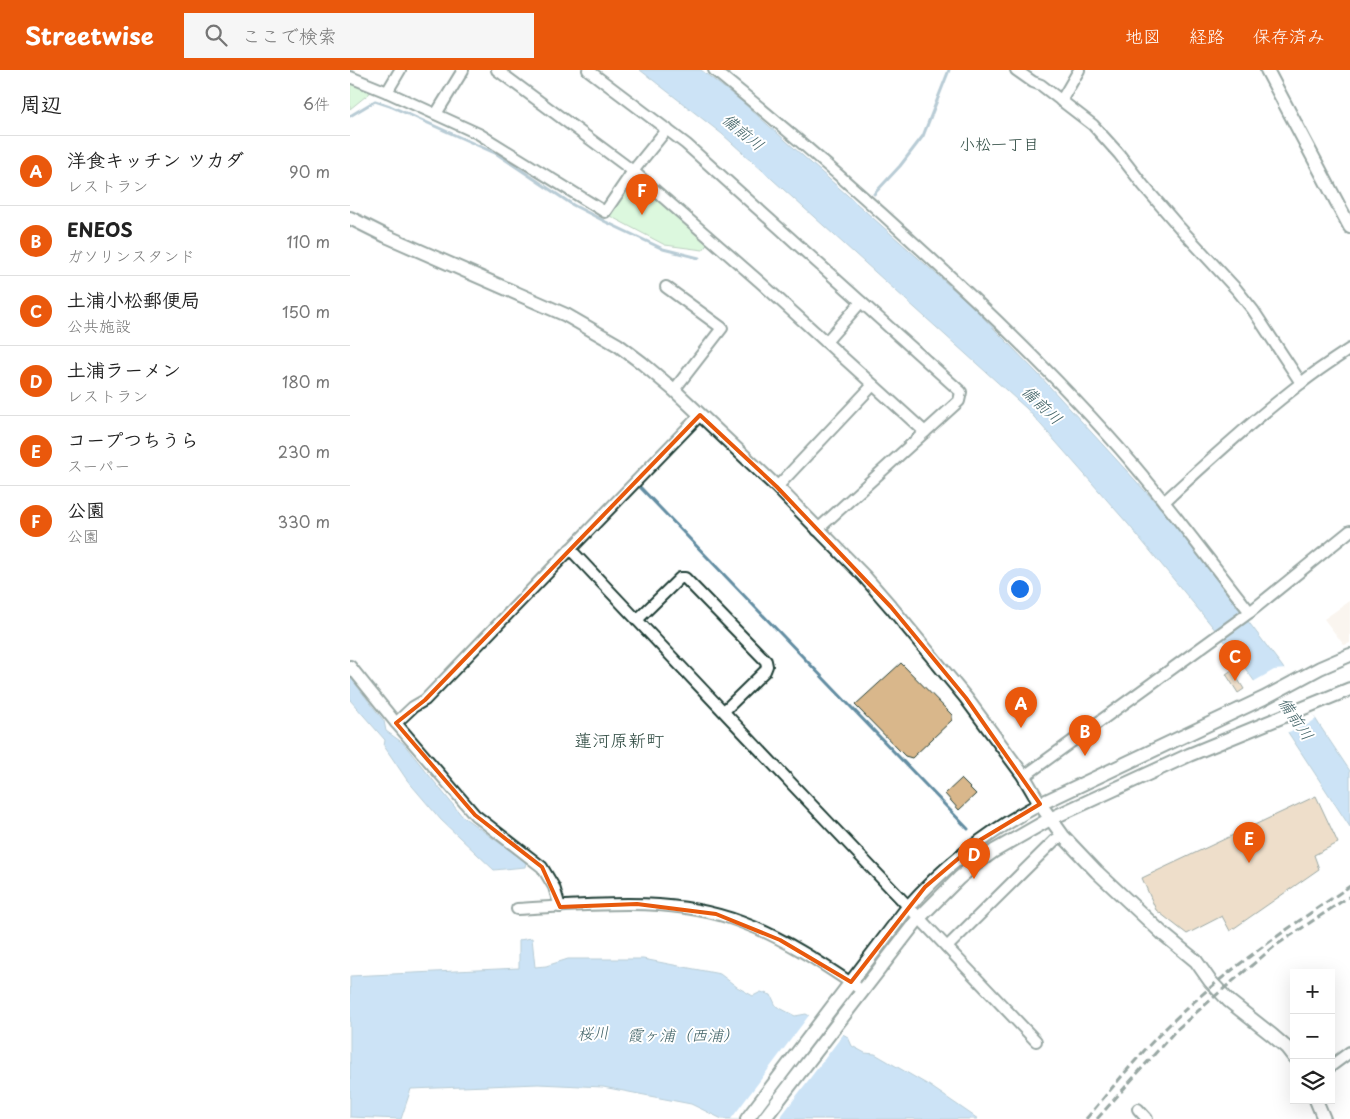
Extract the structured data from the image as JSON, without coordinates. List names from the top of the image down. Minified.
{"districts":["小松一丁目","蓮河原新町"],"water":["備前川","桜川","霞ヶ浦（西浦）"],"page":{"header":"Streetwise","search":"ここで検索","nav":["地図","経路","保存済み"],"heading":["周辺","6件"],"list":[{"mark":"A","name":"洋食キッチン ツカダ","note":"レストラン","value":"90 m"},{"mark":"B","name":"ENEOS","note":"ガソリンスタンド","value":"110 m"},{"mark":"C","name":"土浦小松郵便局","note":"公共施設","value":"150 m"},{"mark":"D","name":"土浦ラーメン","note":"レストラン","value":"180 m"},{"mark":"E","name":"コープつちうら","note":"スーパー","value":"230 m"},{"mark":"F","name":"公園","note":"公園","value":"330 m"}],"pins":["F","C","A","B","E","D"],"map_buttons":["+","−"]}}
